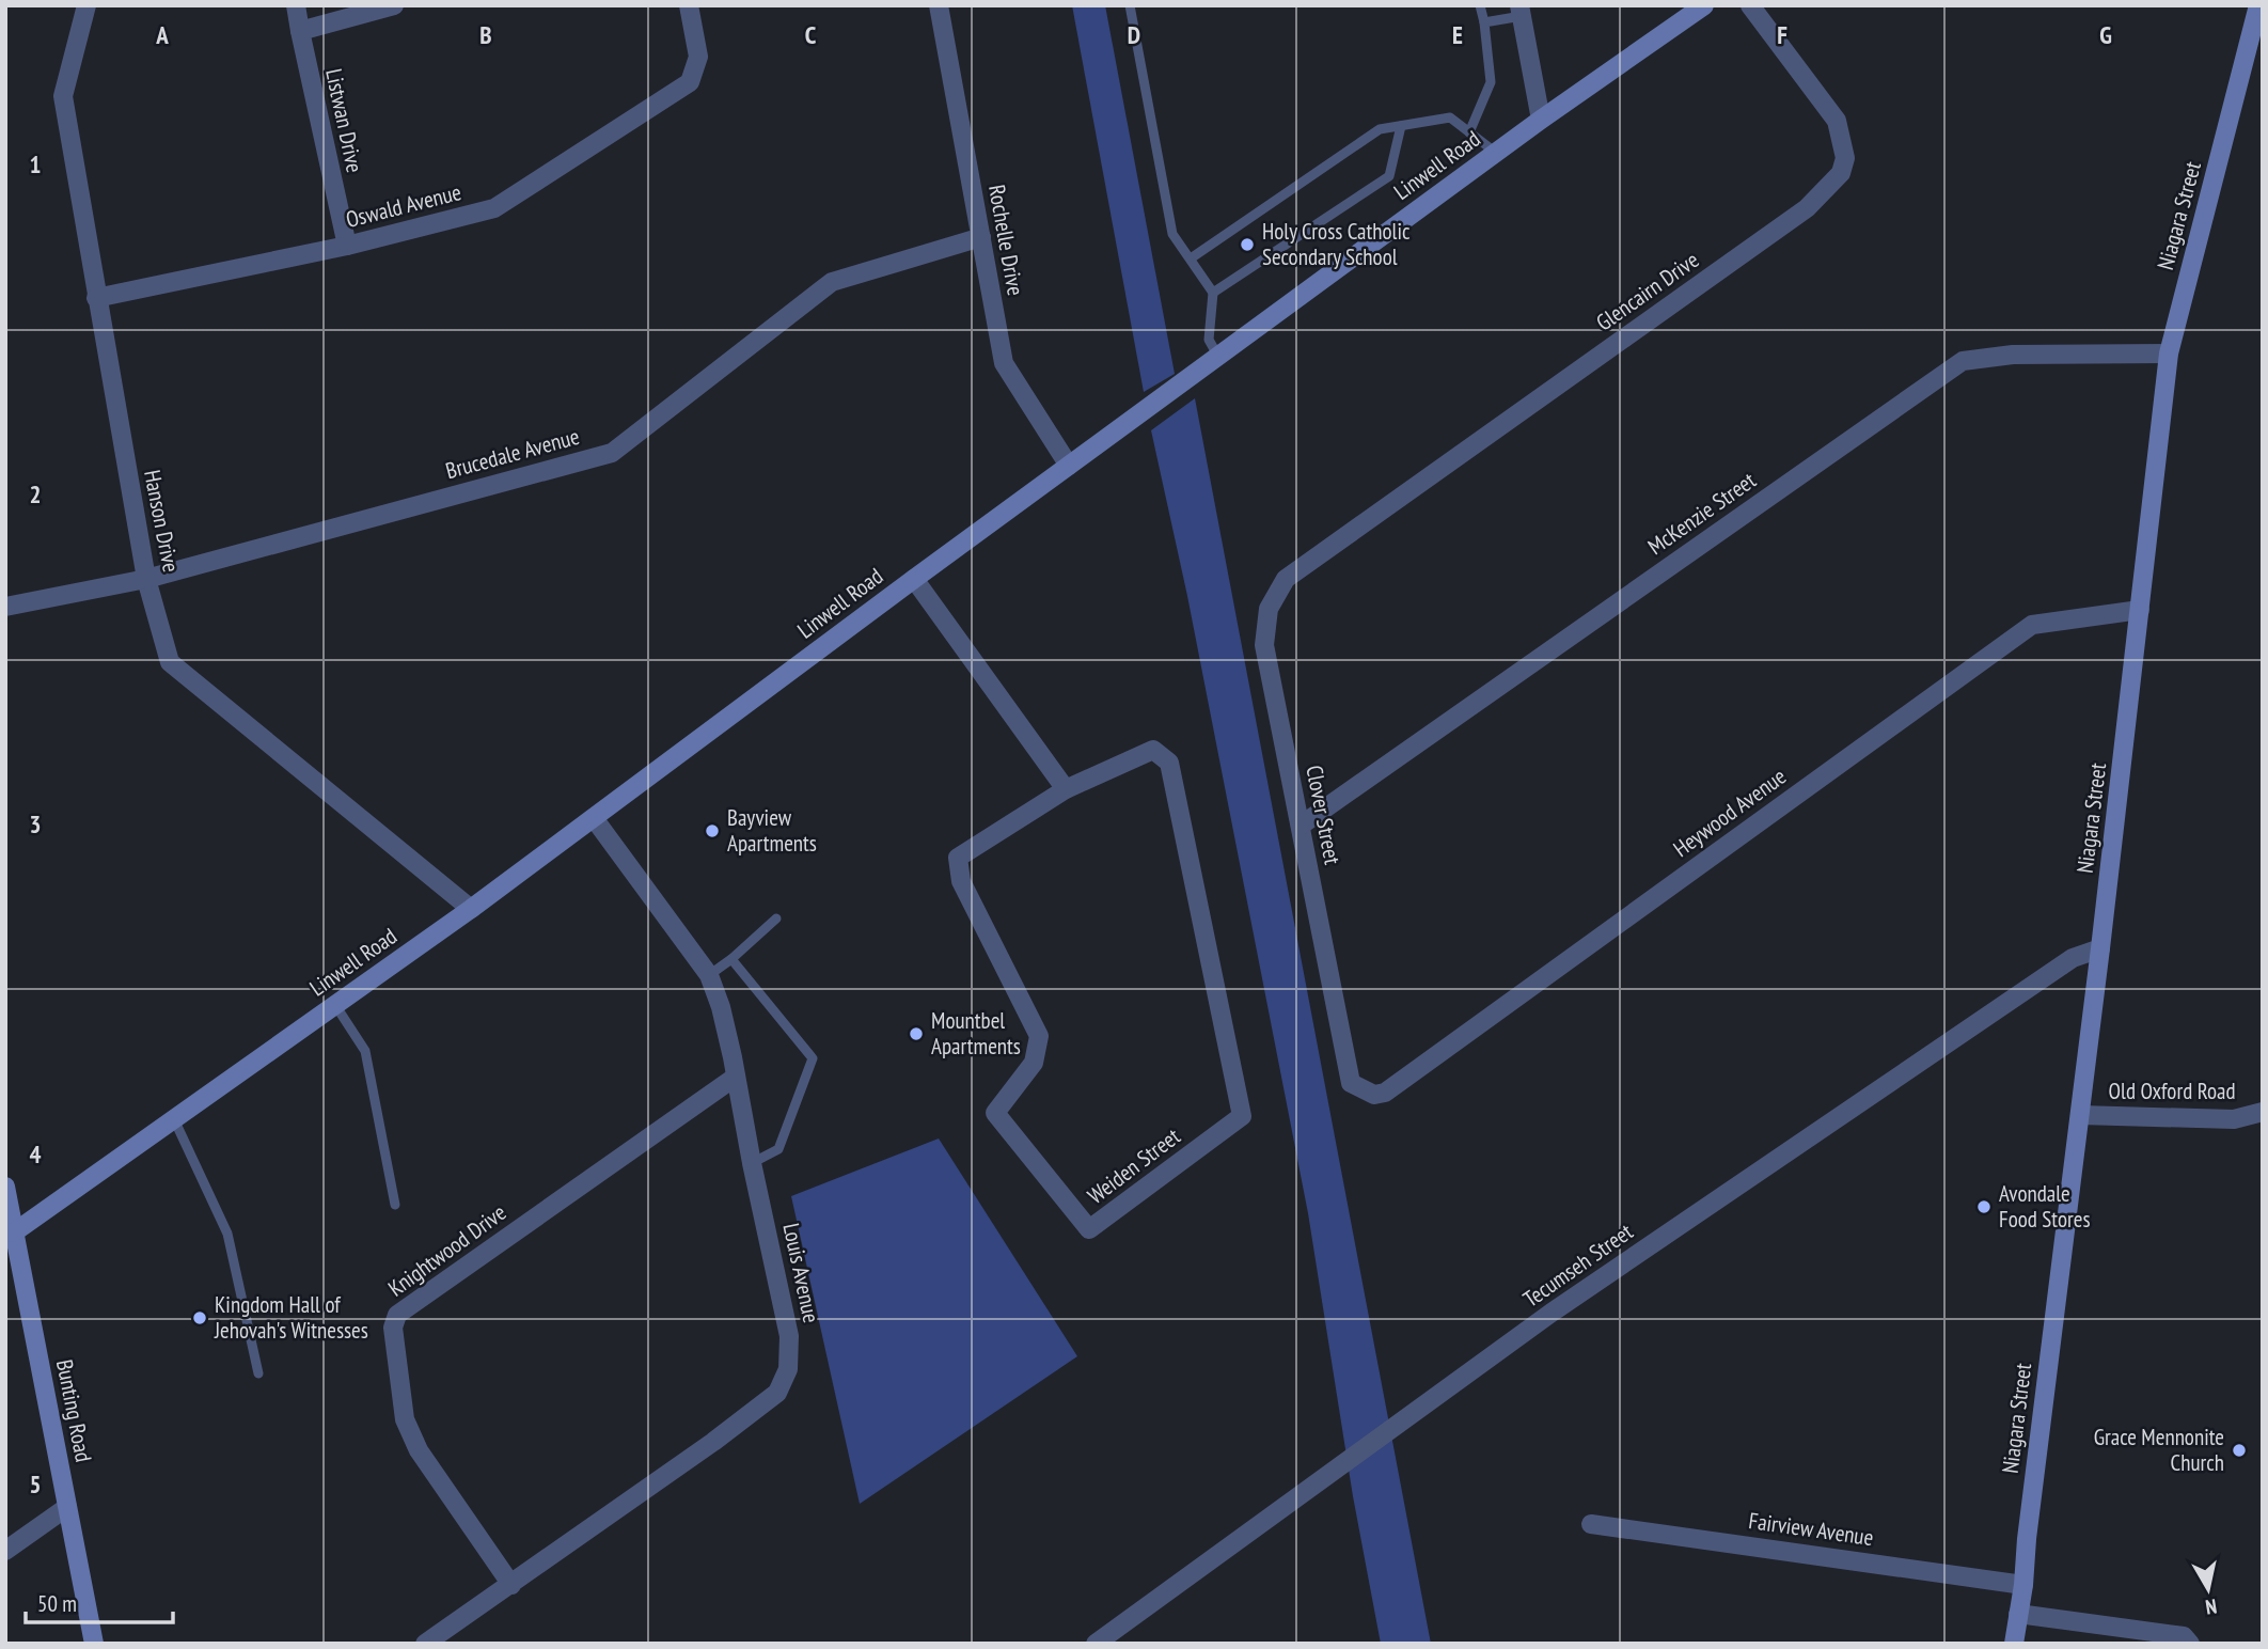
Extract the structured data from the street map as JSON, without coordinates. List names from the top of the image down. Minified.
{"streets":{"main road":["Linwell Road","Niagara Street","Bunting Road"],"street":["Listwan Drive","Oswald Avenue","Rochelle Drive","Glencairn Drive","Brucedale Avenue","McKenzie Street","Hanson Drive","Heywood Avenue","Clover Street","Old Oxford Road","Weiden Street","Knightwood Drive","Tecumseh Street","Louis Avenue","Fairview Avenue"]},"crossings":[["Listwan Drive","Oswald Avenue"],["Linwell Road","Rochelle Drive"],["Linwell Road","Hanson Drive"],["Linwell Road","Louis Avenue"],["Linwell Road","Bunting Road"],["Oswald Avenue","Hanson Drive"],["Niagara Street","McKenzie Street"],["Niagara Street","Heywood Avenue"],["Niagara Street","Old Oxford Road"],["Niagara Street","Tecumseh Street"],["Niagara Street","Fairview Avenue"],["Rochelle Drive","Brucedale Avenue"],["Glencairn Drive","Clover Street"],["Brucedale Avenue","Hanson Drive"],["McKenzie Street","Clover Street"],["Heywood Avenue","Clover Street"],["Knightwood Drive","Louis Avenue"]],"places":["Holy Cross Catholic Secondary School","Bayview Apartments","Mountbel Apartments","Avondale Food Stores","Kingdom Hall of Jehovah's Witnesses","Grace Mennonite Church"],"scale_bar":"50 m","north":"bottom","grid":{"columns":["A","B","C","D","E","F","G"],"rows":["1","2","3","4","5"]}}
